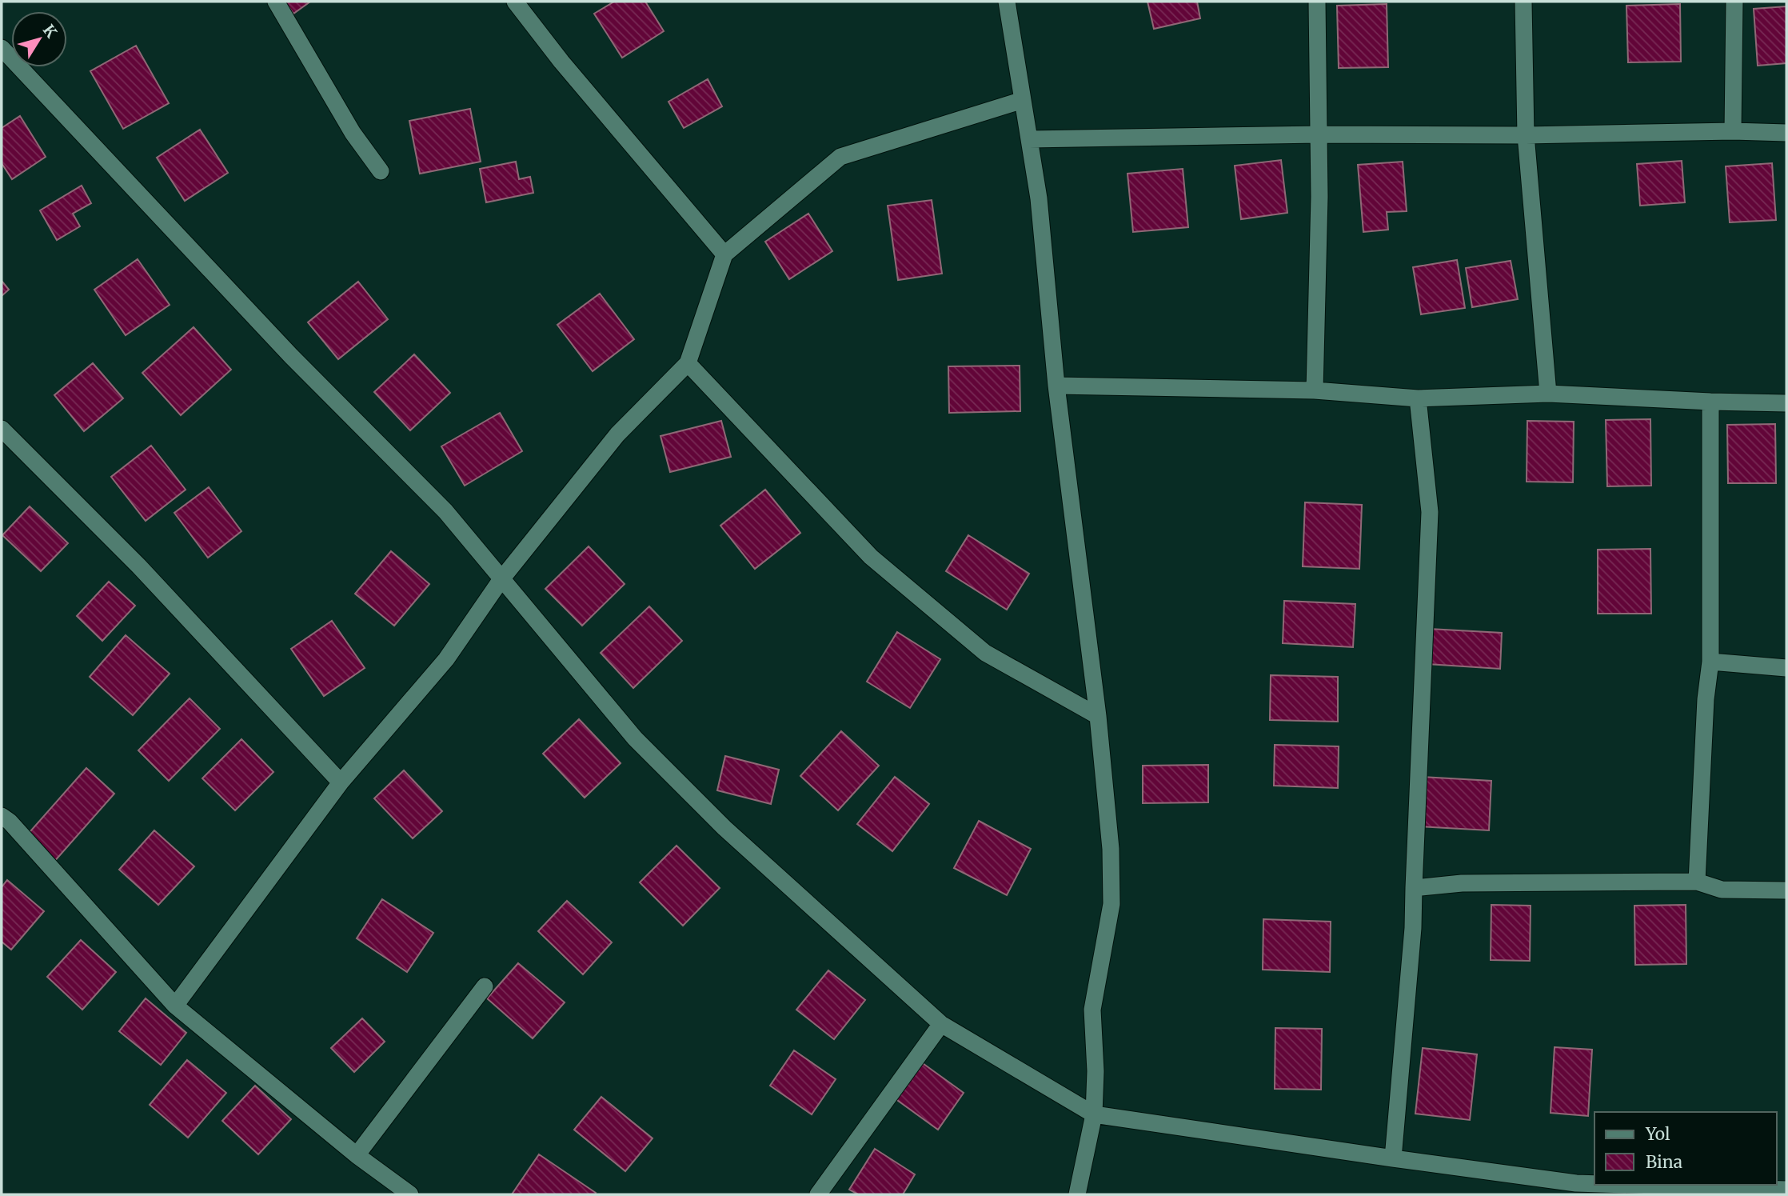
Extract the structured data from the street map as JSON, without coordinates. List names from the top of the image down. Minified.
{"legend":["Yol","Bina"],"north":"top right"}
